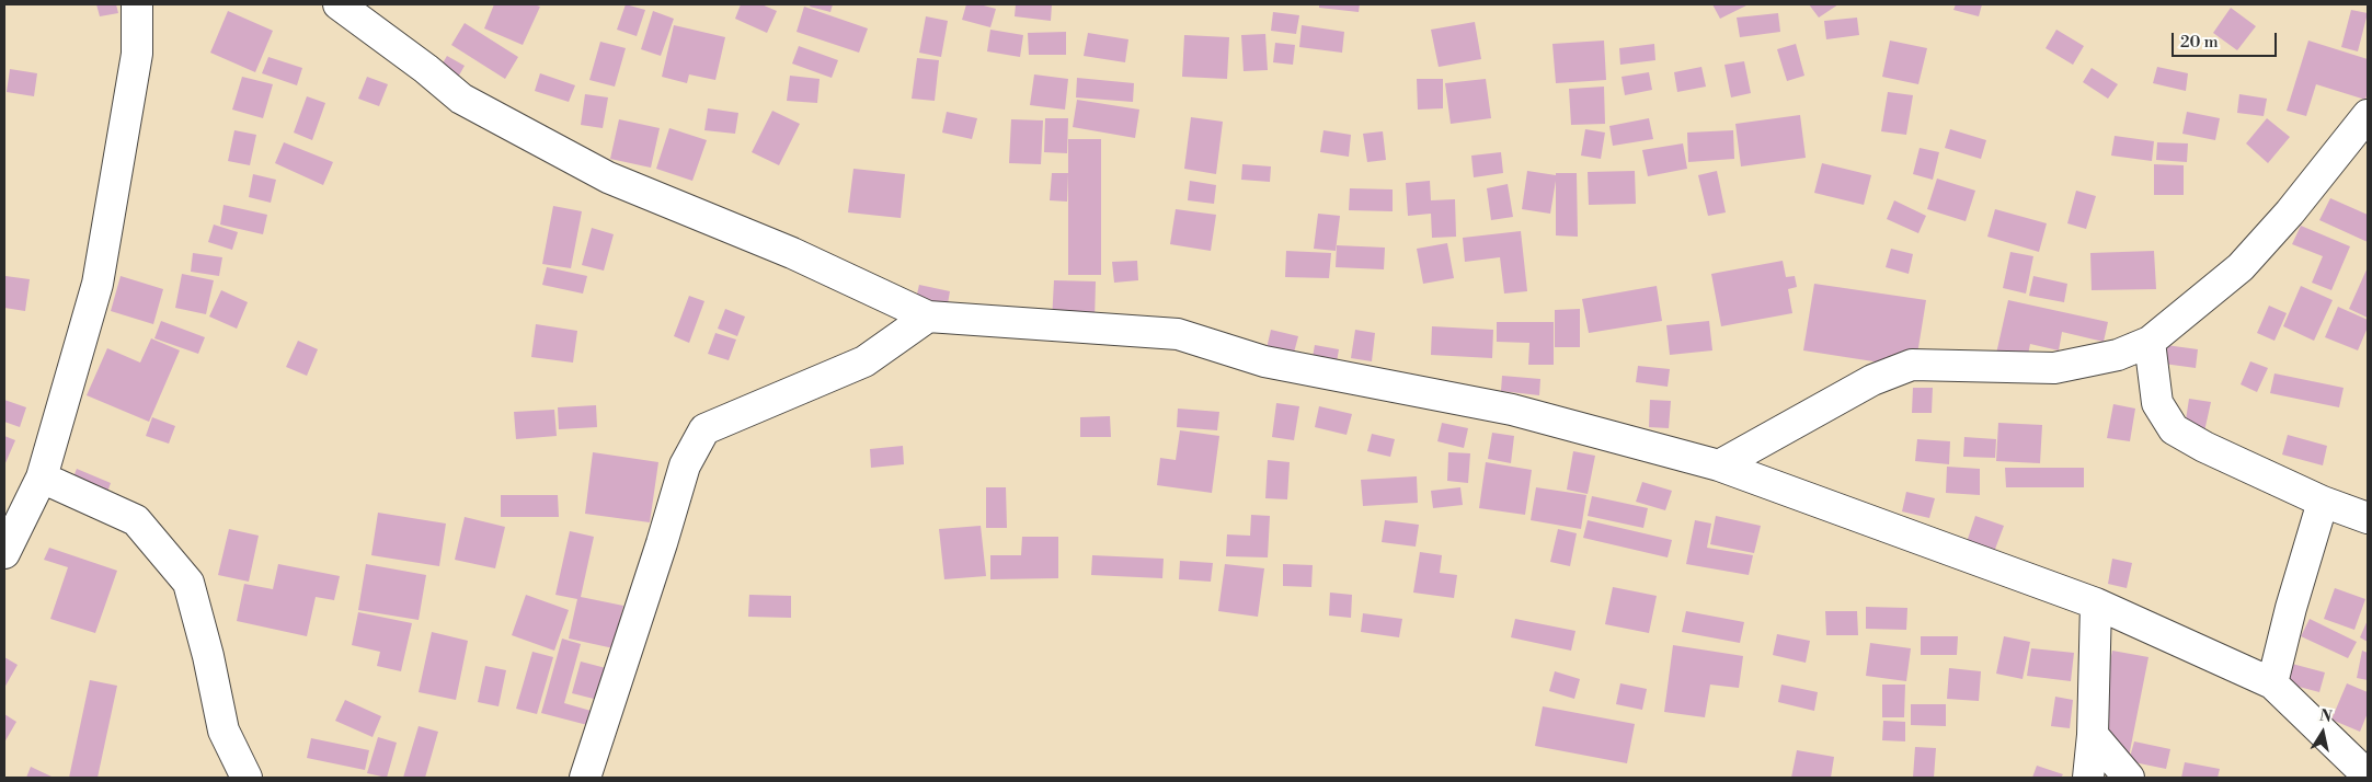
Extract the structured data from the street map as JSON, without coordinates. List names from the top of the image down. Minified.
{"scale_bar":"20 m","north":"top"}
